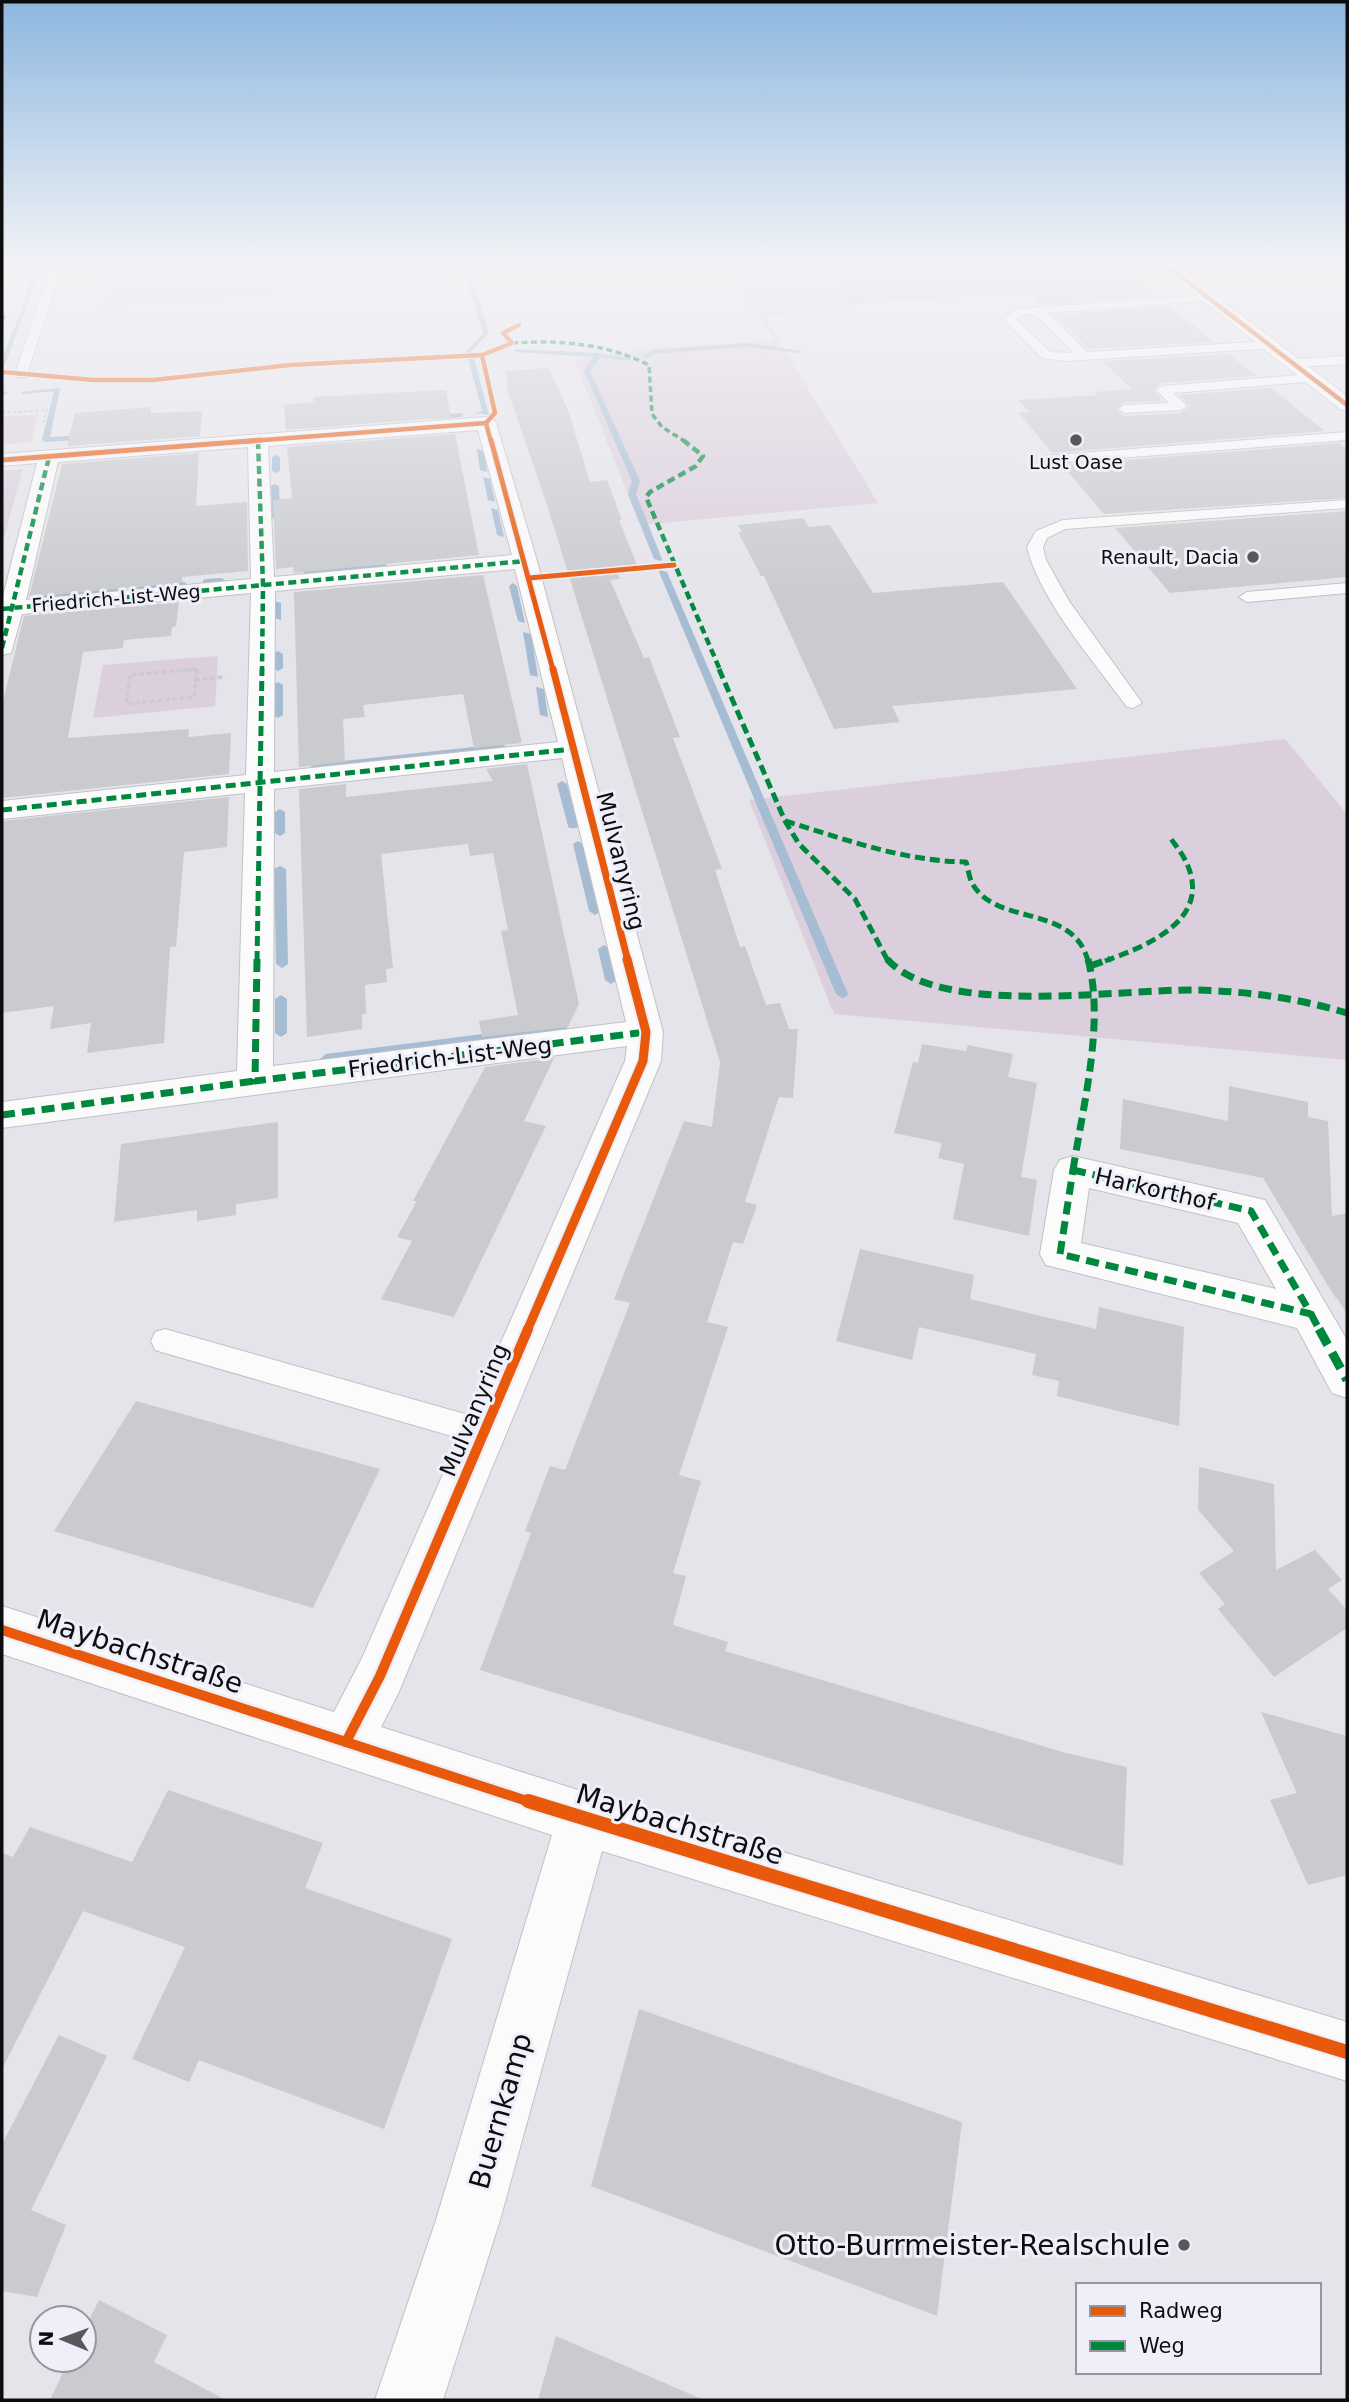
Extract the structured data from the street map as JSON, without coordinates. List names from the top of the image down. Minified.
{"streets":{"street":["Friedrich-List-Weg","Mulvanyring","Harkorthof","Maybachstraße","Buernkamp"]},"crossings":[["Friedrich-List-Weg","Mulvanyring"],["Mulvanyring","Maybachstraße"],["Maybachstraße","Buernkamp"]],"places":["Lust Oase","Renault, Dacia","Otto-Burrmeister-Realschule"],"legend":["Radweg","Weg"],"north":"left"}
